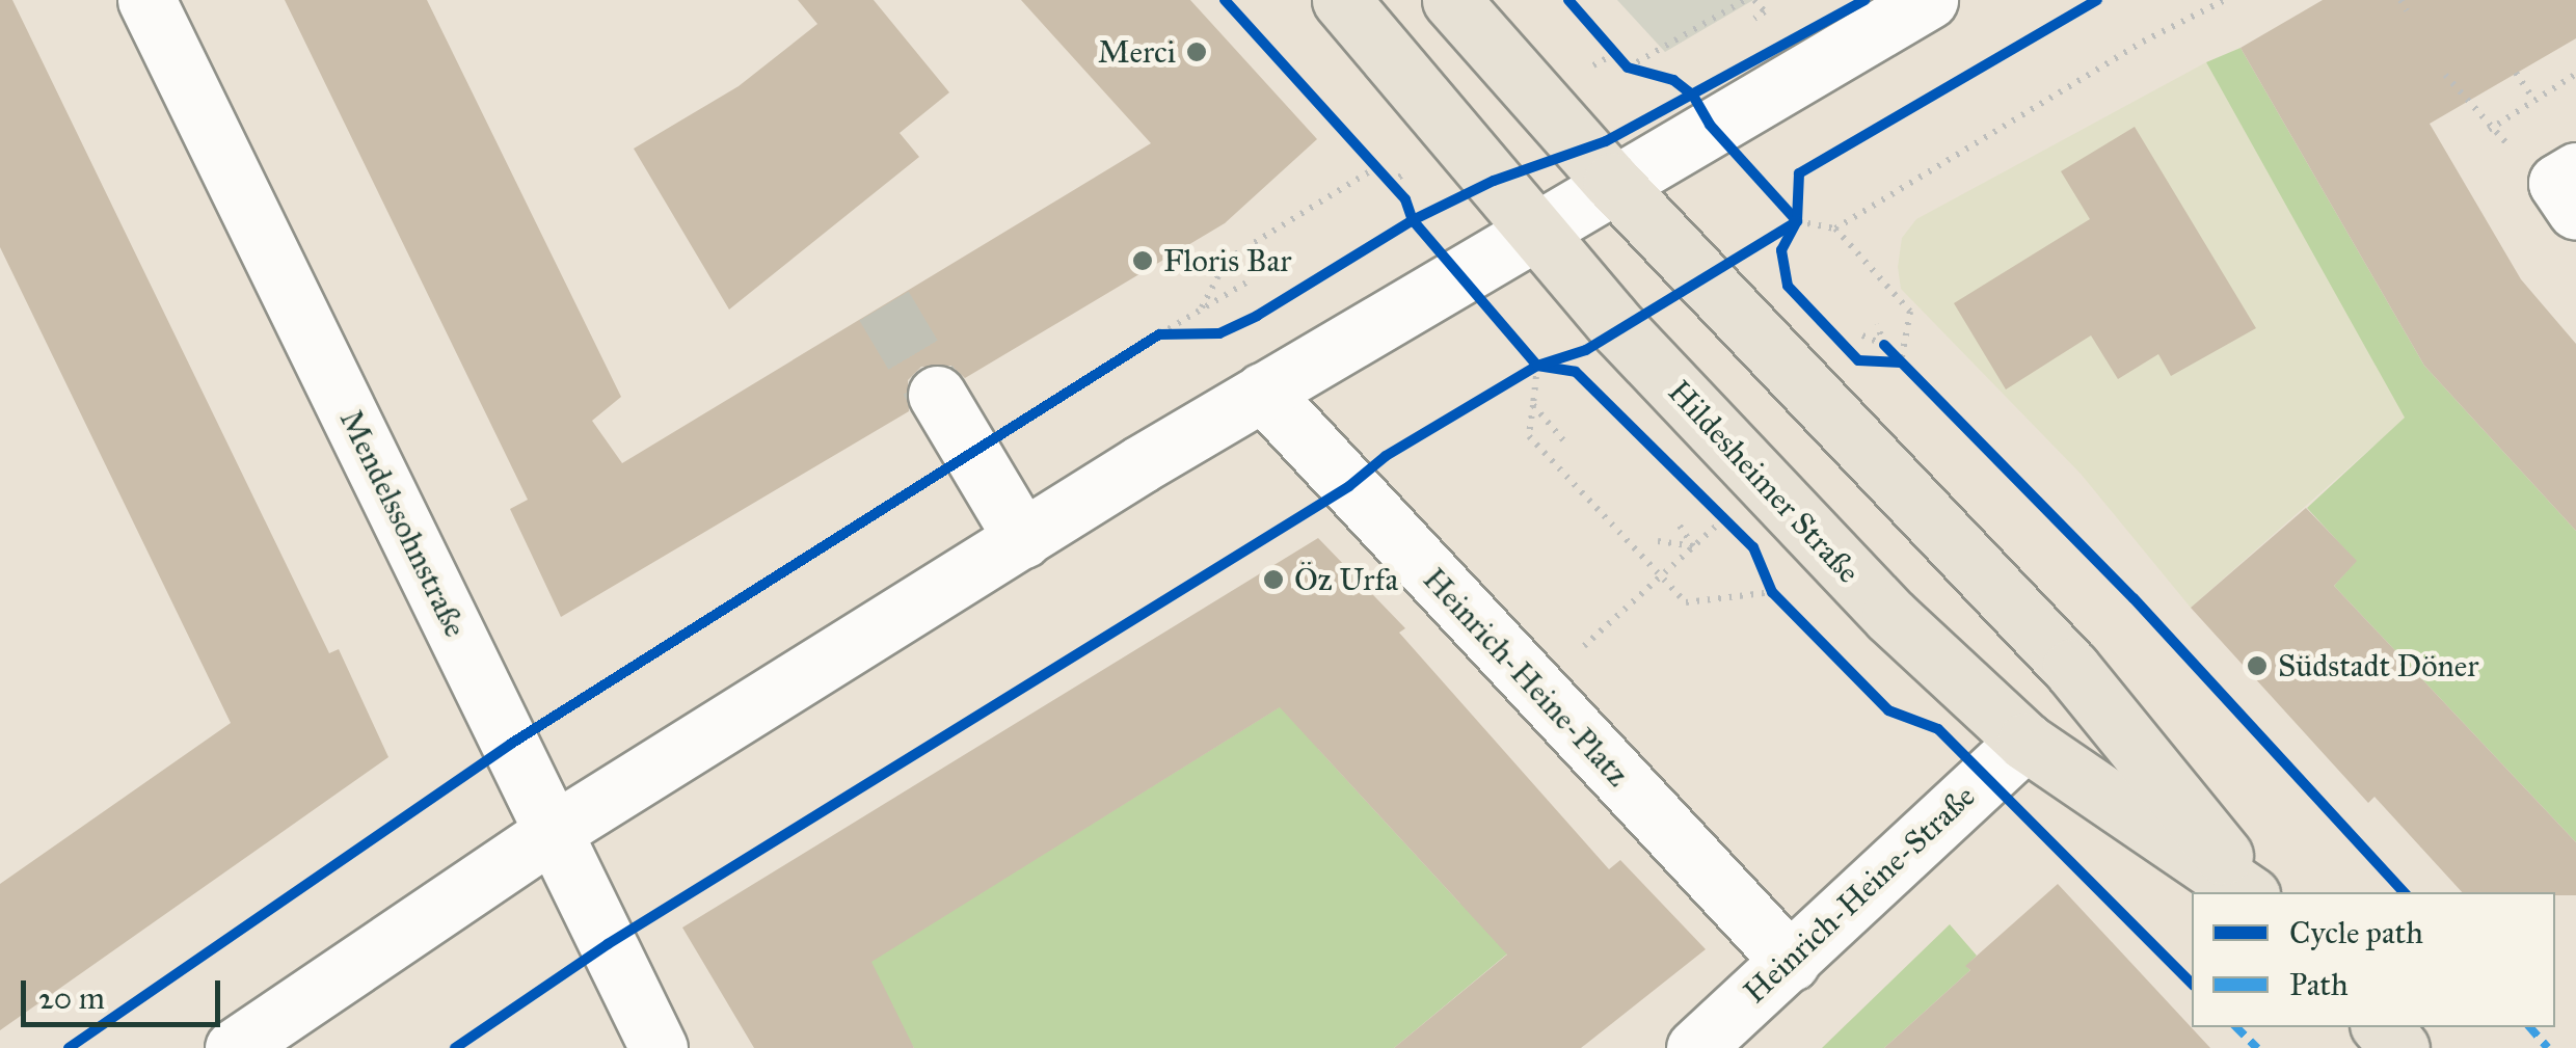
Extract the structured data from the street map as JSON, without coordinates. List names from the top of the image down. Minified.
{"streets":{"main road":["Hildesheimer Straße"],"street":["Mendelssohnstraße","Heinrich-Heine-Platz","Heinrich-Heine-Straße"]},"crossings":[["Hildesheimer Straße","Heinrich-Heine-Straße"],["Heinrich-Heine-Platz","Heinrich-Heine-Straße"]],"places":["Merci","Floris Bar","Öz Urfa","Südstadt Döner"],"legend":["Cycle path","Path"],"scale_bar":"20 m"}
